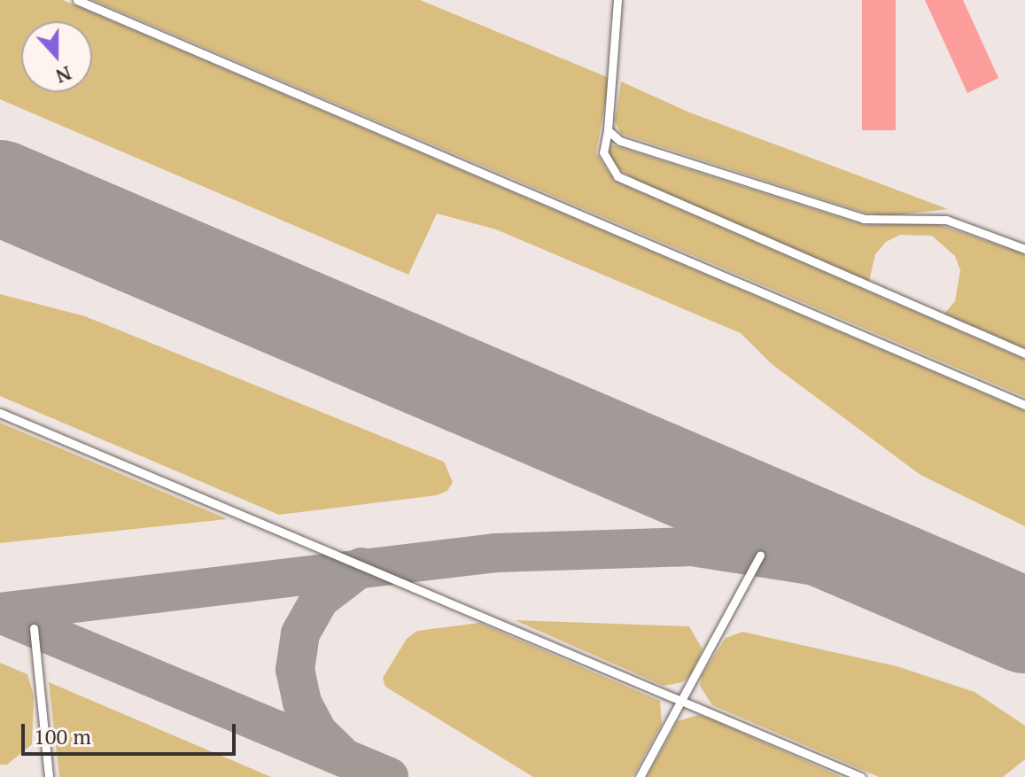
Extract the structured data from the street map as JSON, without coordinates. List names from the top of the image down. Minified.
{"scale_bar":"100 m","north":"bottom"}
